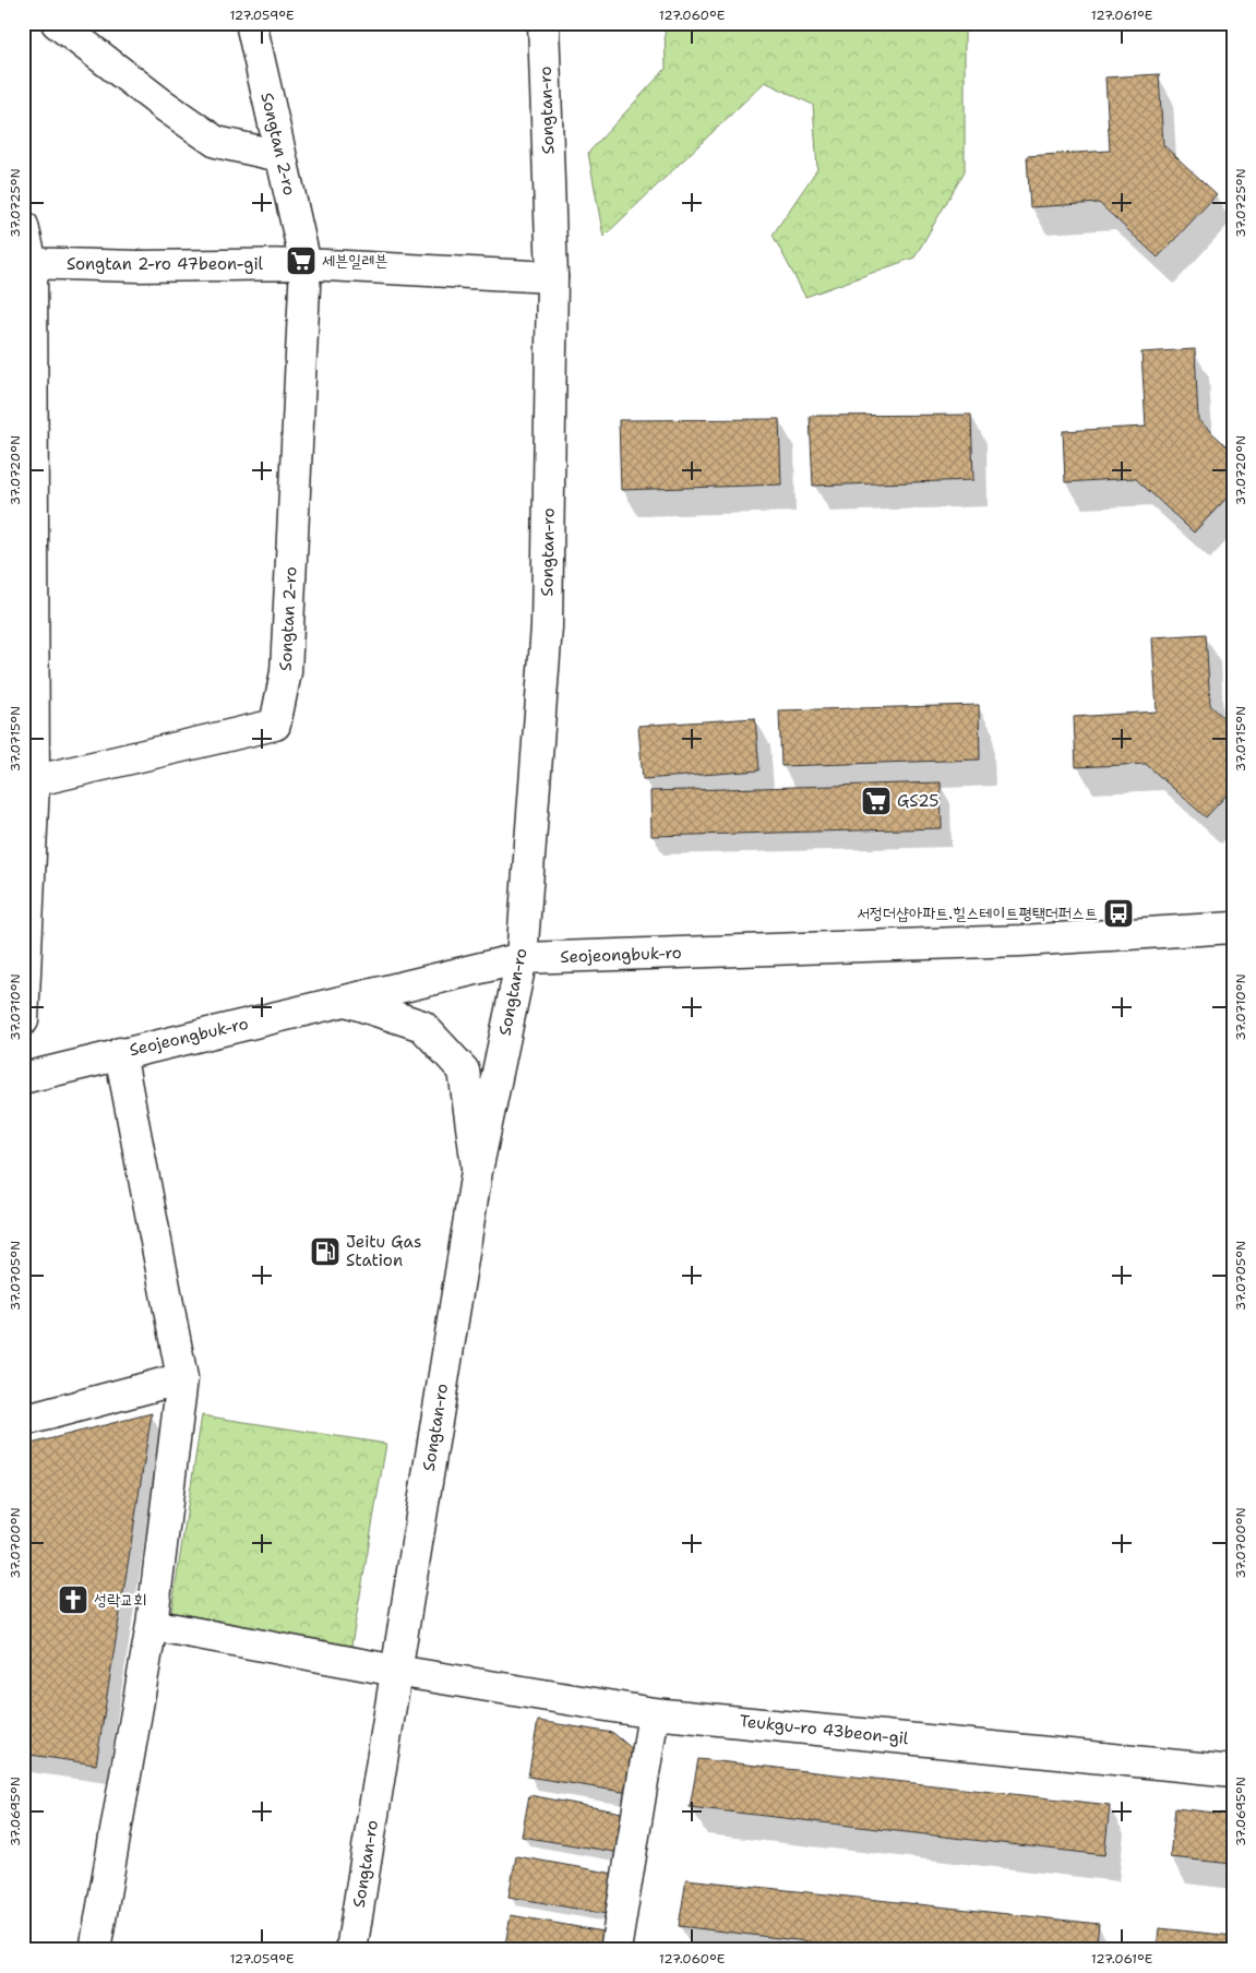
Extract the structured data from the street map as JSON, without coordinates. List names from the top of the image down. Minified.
{"streets":{"street":["Songtan-ro","Songtan 2-ro","Songtan 2-ro 47beon-gil","Seojeongbuk-ro","Teukgu-ro 43beon-gil"]},"crossings":[["Songtan-ro","Seojeongbuk-ro"],["Songtan-ro","Teukgu-ro 43beon-gil"],["Songtan 2-ro","Songtan 2-ro 47beon-gil"]],"places":{"supermarket":["세븐일레븐","GS25"],"bus stop":["서정더샵아파트.힐스테이트평택더퍼스트"],"fuel station":["Jeitu Gas Station"],"church":["성락교회"]},"coordinates":["127.059°E","127.060°E","127.061°E","37.0725°N","37.0720°N","37.0715°N","37.0710°N","37.0705°N","37.0700°N","37.0695°N"]}
